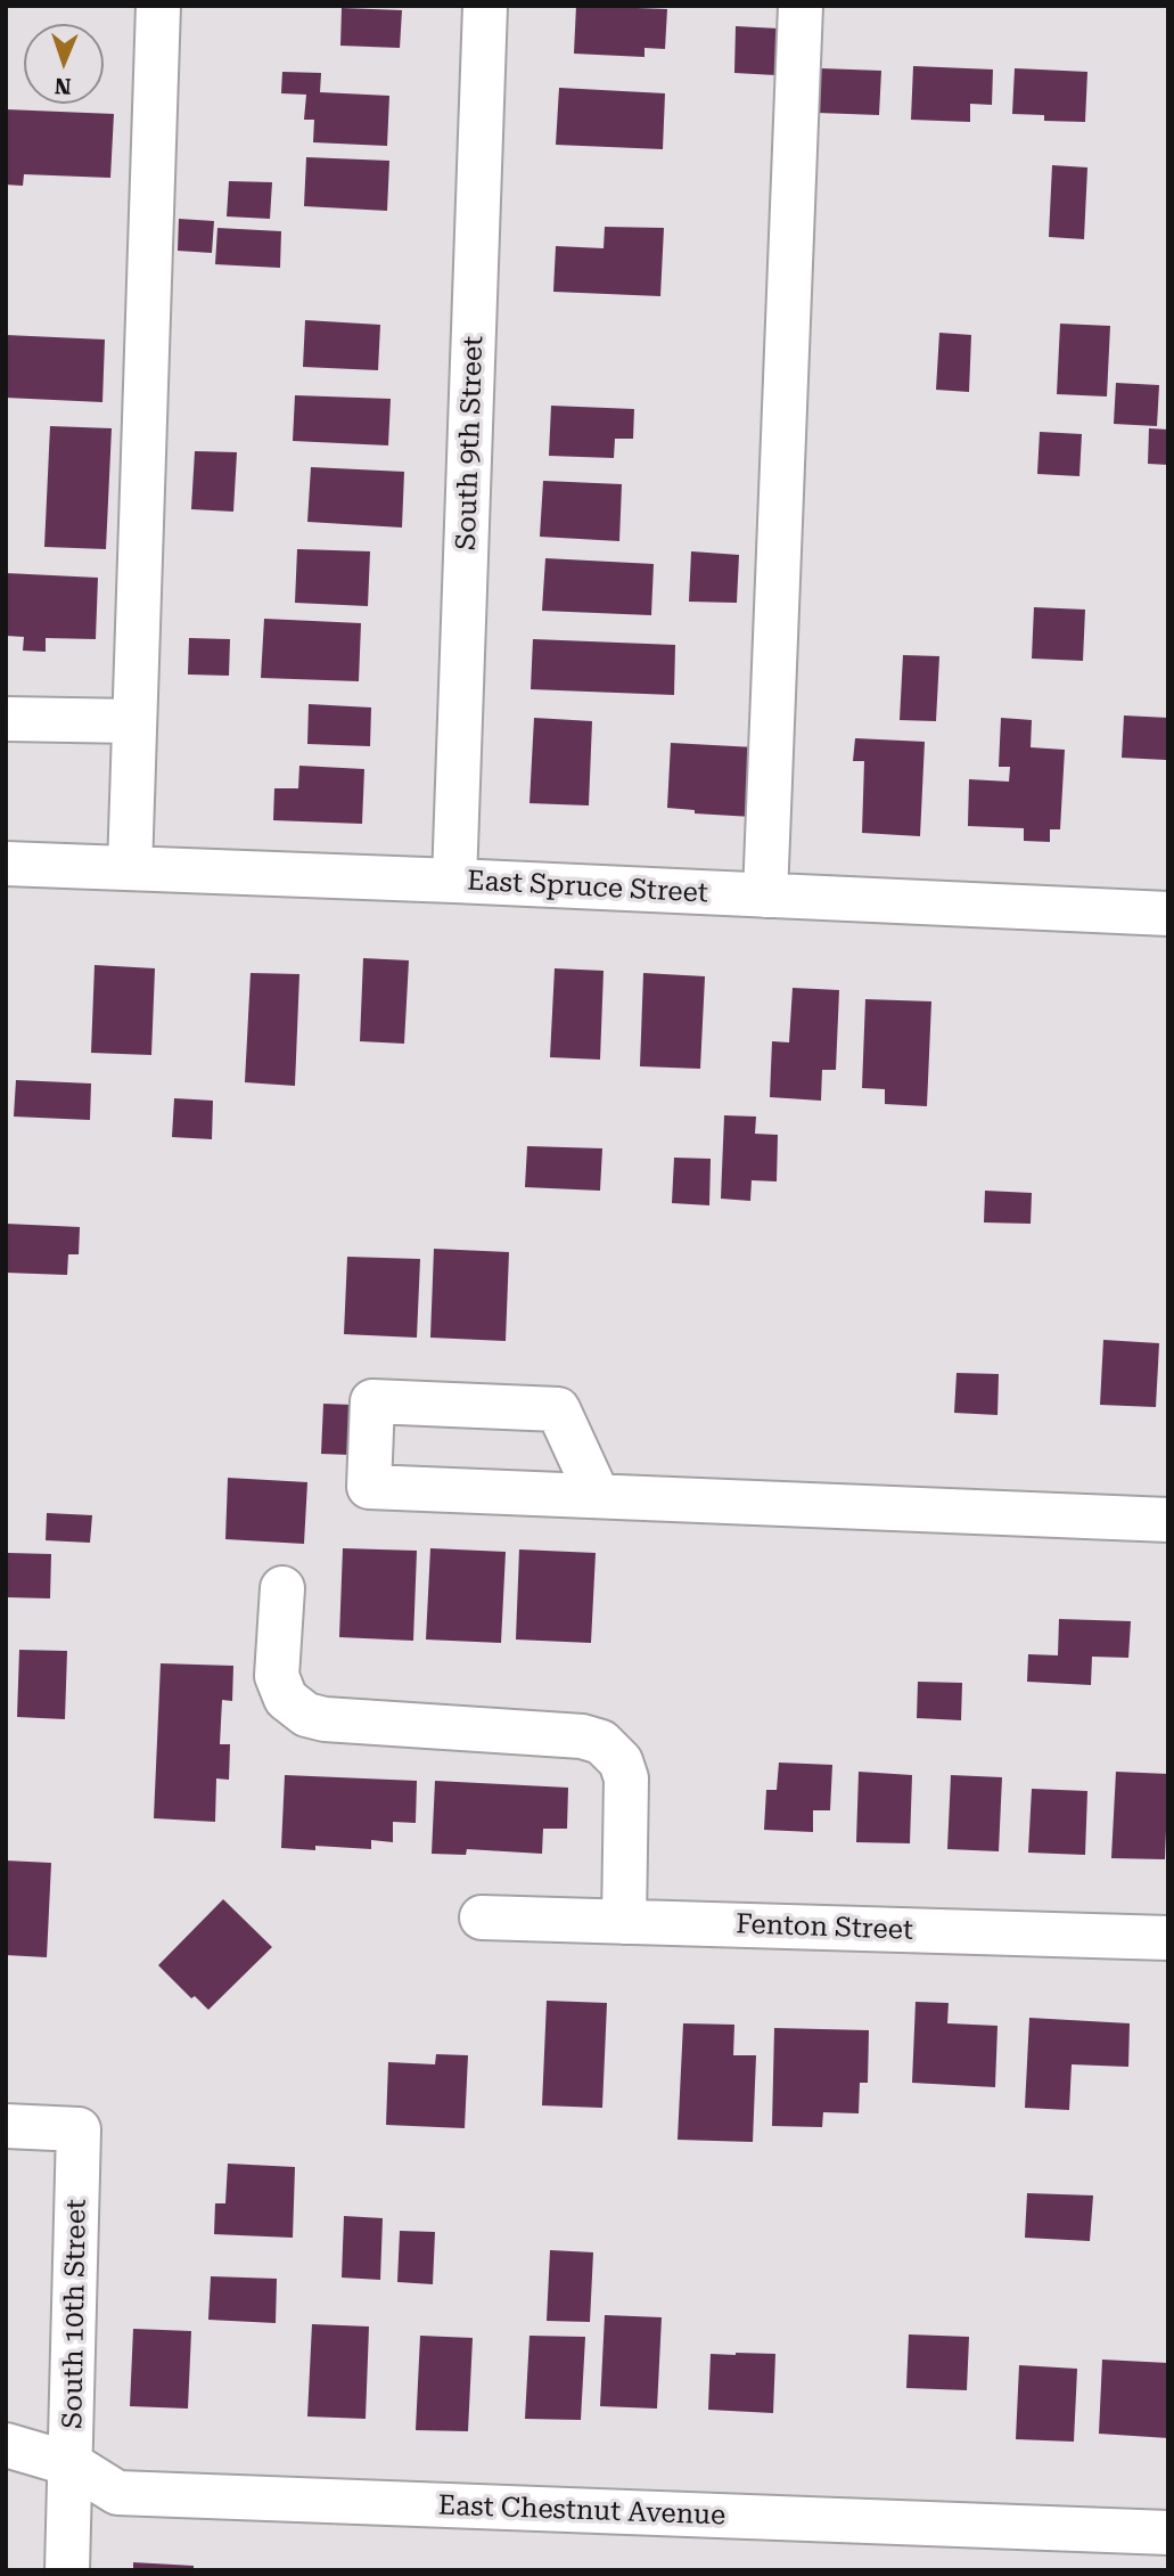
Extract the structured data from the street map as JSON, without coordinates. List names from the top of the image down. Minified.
{"streets":{"street":["South 9th Street","East Spruce Street","Fenton Street","South 10th Street","East Chestnut Avenue"]},"crossings":[["South 9th Street","East Spruce Street"],["South 10th Street","East Chestnut Avenue"]],"north":"bottom"}
